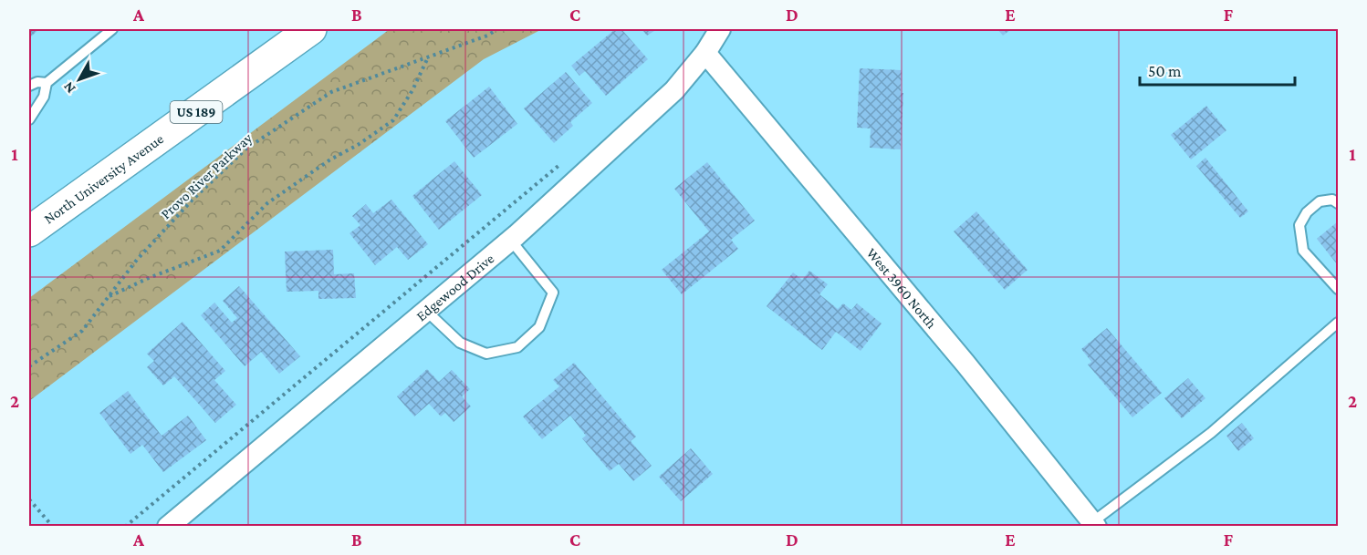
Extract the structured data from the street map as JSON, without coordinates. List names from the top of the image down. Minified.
{"streets":{"highway":["US 189","North University Avenue"],"street":["Edgewood Drive","West 3960 North"],"path":["Provo River Parkway"]},"crossings":[["Edgewood Drive","West 3960 North"]],"scale_bar":"50 m","north":"bottom left","grid":{"columns":["A","B","C","D","E","F"],"rows":["1","2"]}}
